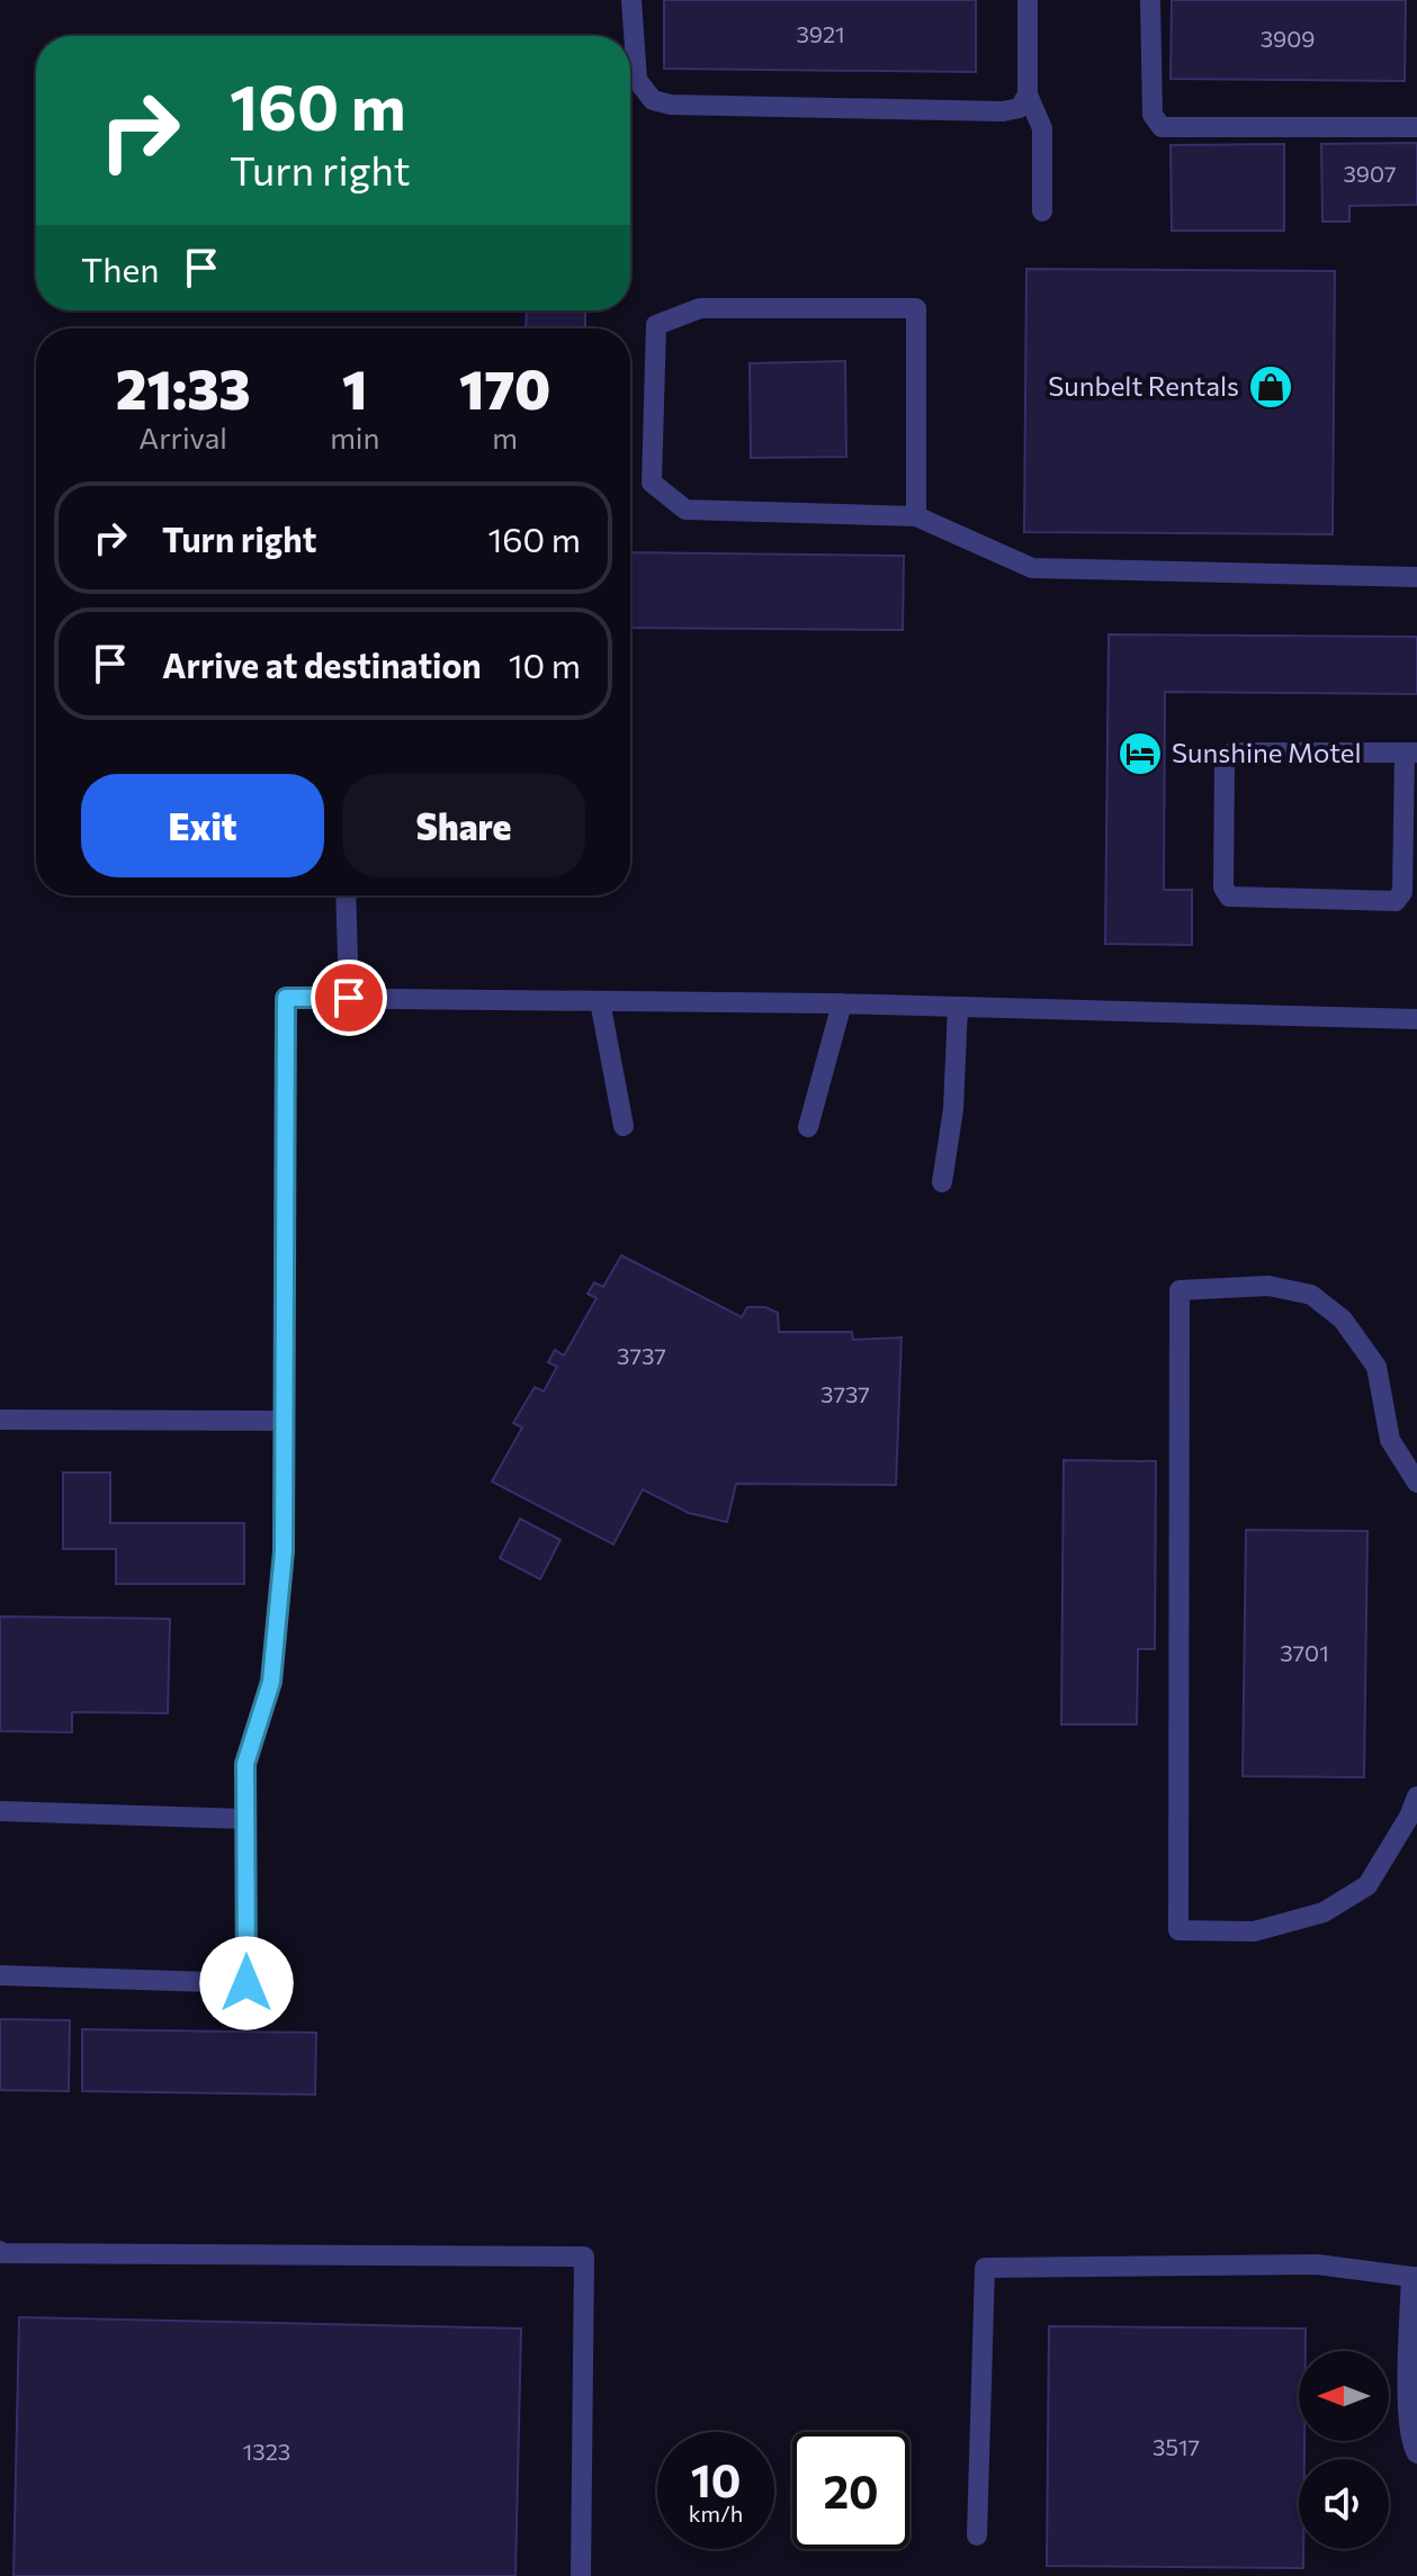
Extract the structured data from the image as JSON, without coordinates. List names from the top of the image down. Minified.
{"places":{"shop":["Sunbelt Rentals"],"hotel":["Sunshine Motel"]},"house_numbers":["3921","3909","3907","3737","3737","3701","3517","1323"],"north":"left","page":{"turn":["160 m","Turn right"],"then":"Then","eta":["21:33","Arrival","1","min","170","m"],"list":[{"name":"Turn right","value":"160 m"},{"name":"Arrive at destination","value":"10 m"}],"buttons":["Exit","Share"],"speed":"10 km/h","limit":"20"}}
